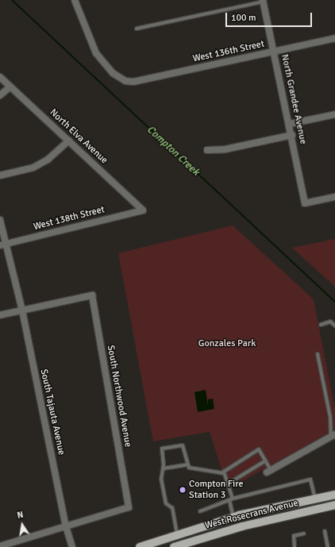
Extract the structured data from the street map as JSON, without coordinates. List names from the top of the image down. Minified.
{"streets":{"main road":["West Rosecrans Avenue"],"street":["West 136th Street","North Grandee Avenue","North Elva Avenue","West 138th Street","South Northwood Avenue","South Tajauta Avenue"]},"crossings":[["West 136th Street","North Grandee Avenue"],["North Elva Avenue","West 138th Street"],["West 138th Street","South Tajauta Avenue"],["South Northwood Avenue","South Tajauta Avenue"]],"water":["Compton Creek"],"parks":["Gonzales Park"],"places":["Compton Fire Station 3"],"scale_bar":"100 m","north":"top"}
